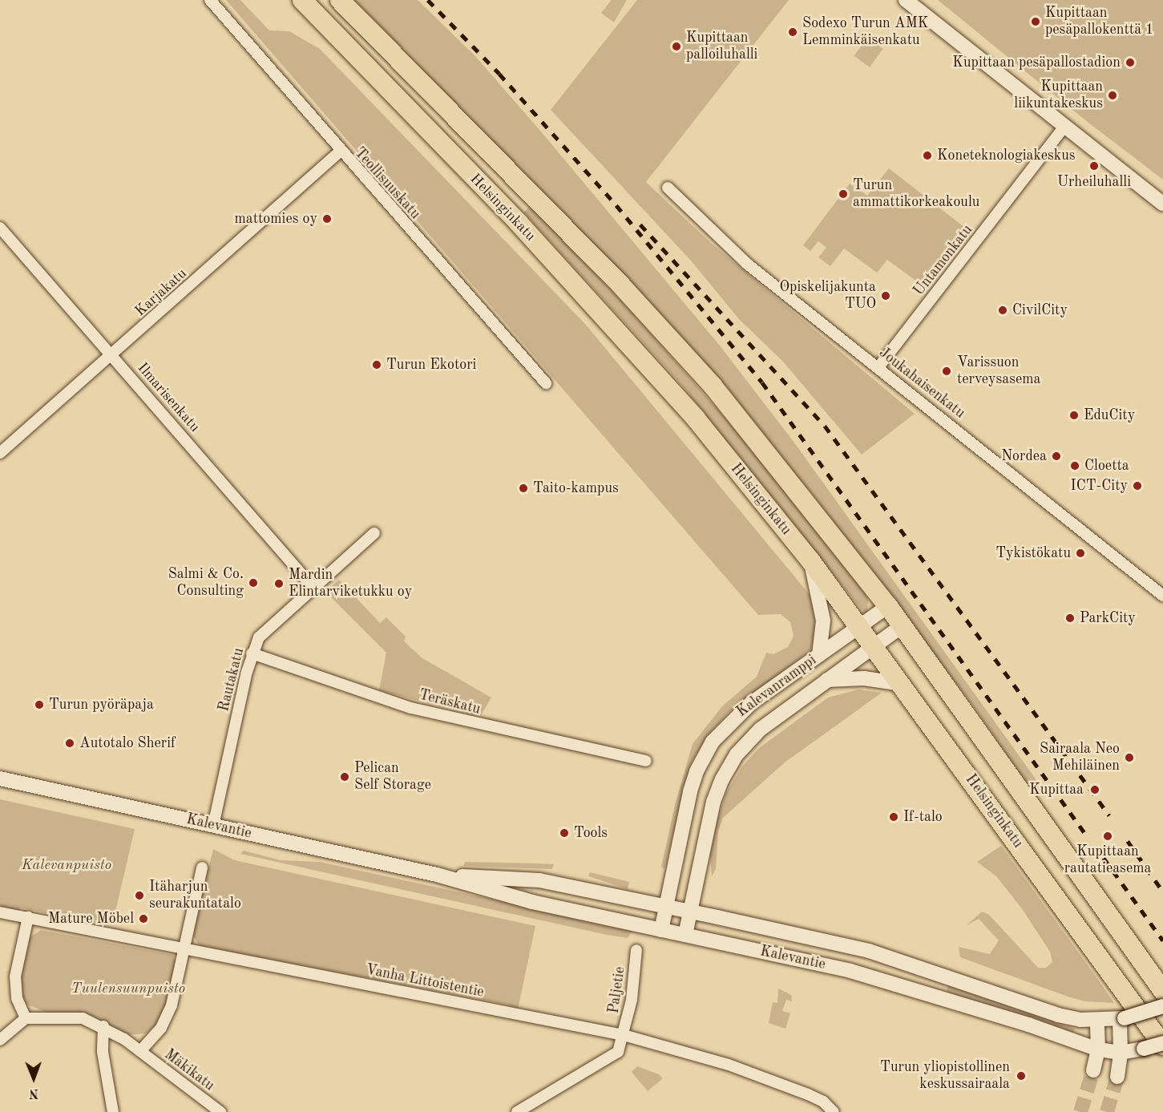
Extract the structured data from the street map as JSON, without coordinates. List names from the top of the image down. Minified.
{"streets":{"highway":["Helsinginkatu"],"main road":["Kalevanramppi","Kalevantie"],"street":["Teollisuuskatu","Untamonkatu","Karjakatu","Joukahaisenkatu","Ilmarisenkatu","Rautakatu","Teräskatu","Vanha Littoistentie","Paljetie","Mäkikatu"]},"crossings":[["Teollisuuskatu","Karjakatu"],["Helsinginkatu","Kalevanramppi"],["Helsinginkatu","Kalevantie"],["Untamonkatu","Joukahaisenkatu"],["Karjakatu","Ilmarisenkatu"],["Ilmarisenkatu","Rautakatu"],["Rautakatu","Teräskatu"],["Rautakatu","Kalevantie"],["Kalevanramppi","Kalevantie"],["Vanha Littoistentie","Paljetie"]],"parks":["Kalevanpuisto","Tuulensuunpuisto"],"places":["Kupittaan pesäpallokenttä 1","Sodexo Turun AMK Lemminkäisenkatu","Kupittaan palloiluhalli","Kupittaan pesäpallostadion","Kupittaan liikuntakeskus","Koneteknologiakeskus","Urheiluhalli","Turun ammattikorkeakoulu","mattomies oy","Opiskelijakunta TUO","CivilCity","Turun Ekotori","Varissuon terveysasema","EduCity","Nordea","Cloetta","ICT-City","Taito-kampus","Tykistökatu","Salmi & Co. Consulting","Mardin Elintarviketukku oy","ParkCity","Turun pyöräpaja","Autotalo Sherif","Sairaala Neo Mehiläinen","Pelican Self Storage","Kupittaa","If-talo","Tools","Kupittaan rautatieasema","Itäharjun seurakuntatalo","Mature Möbel","Turun yliopistollinen keskussairaala"],"north":"bottom"}
